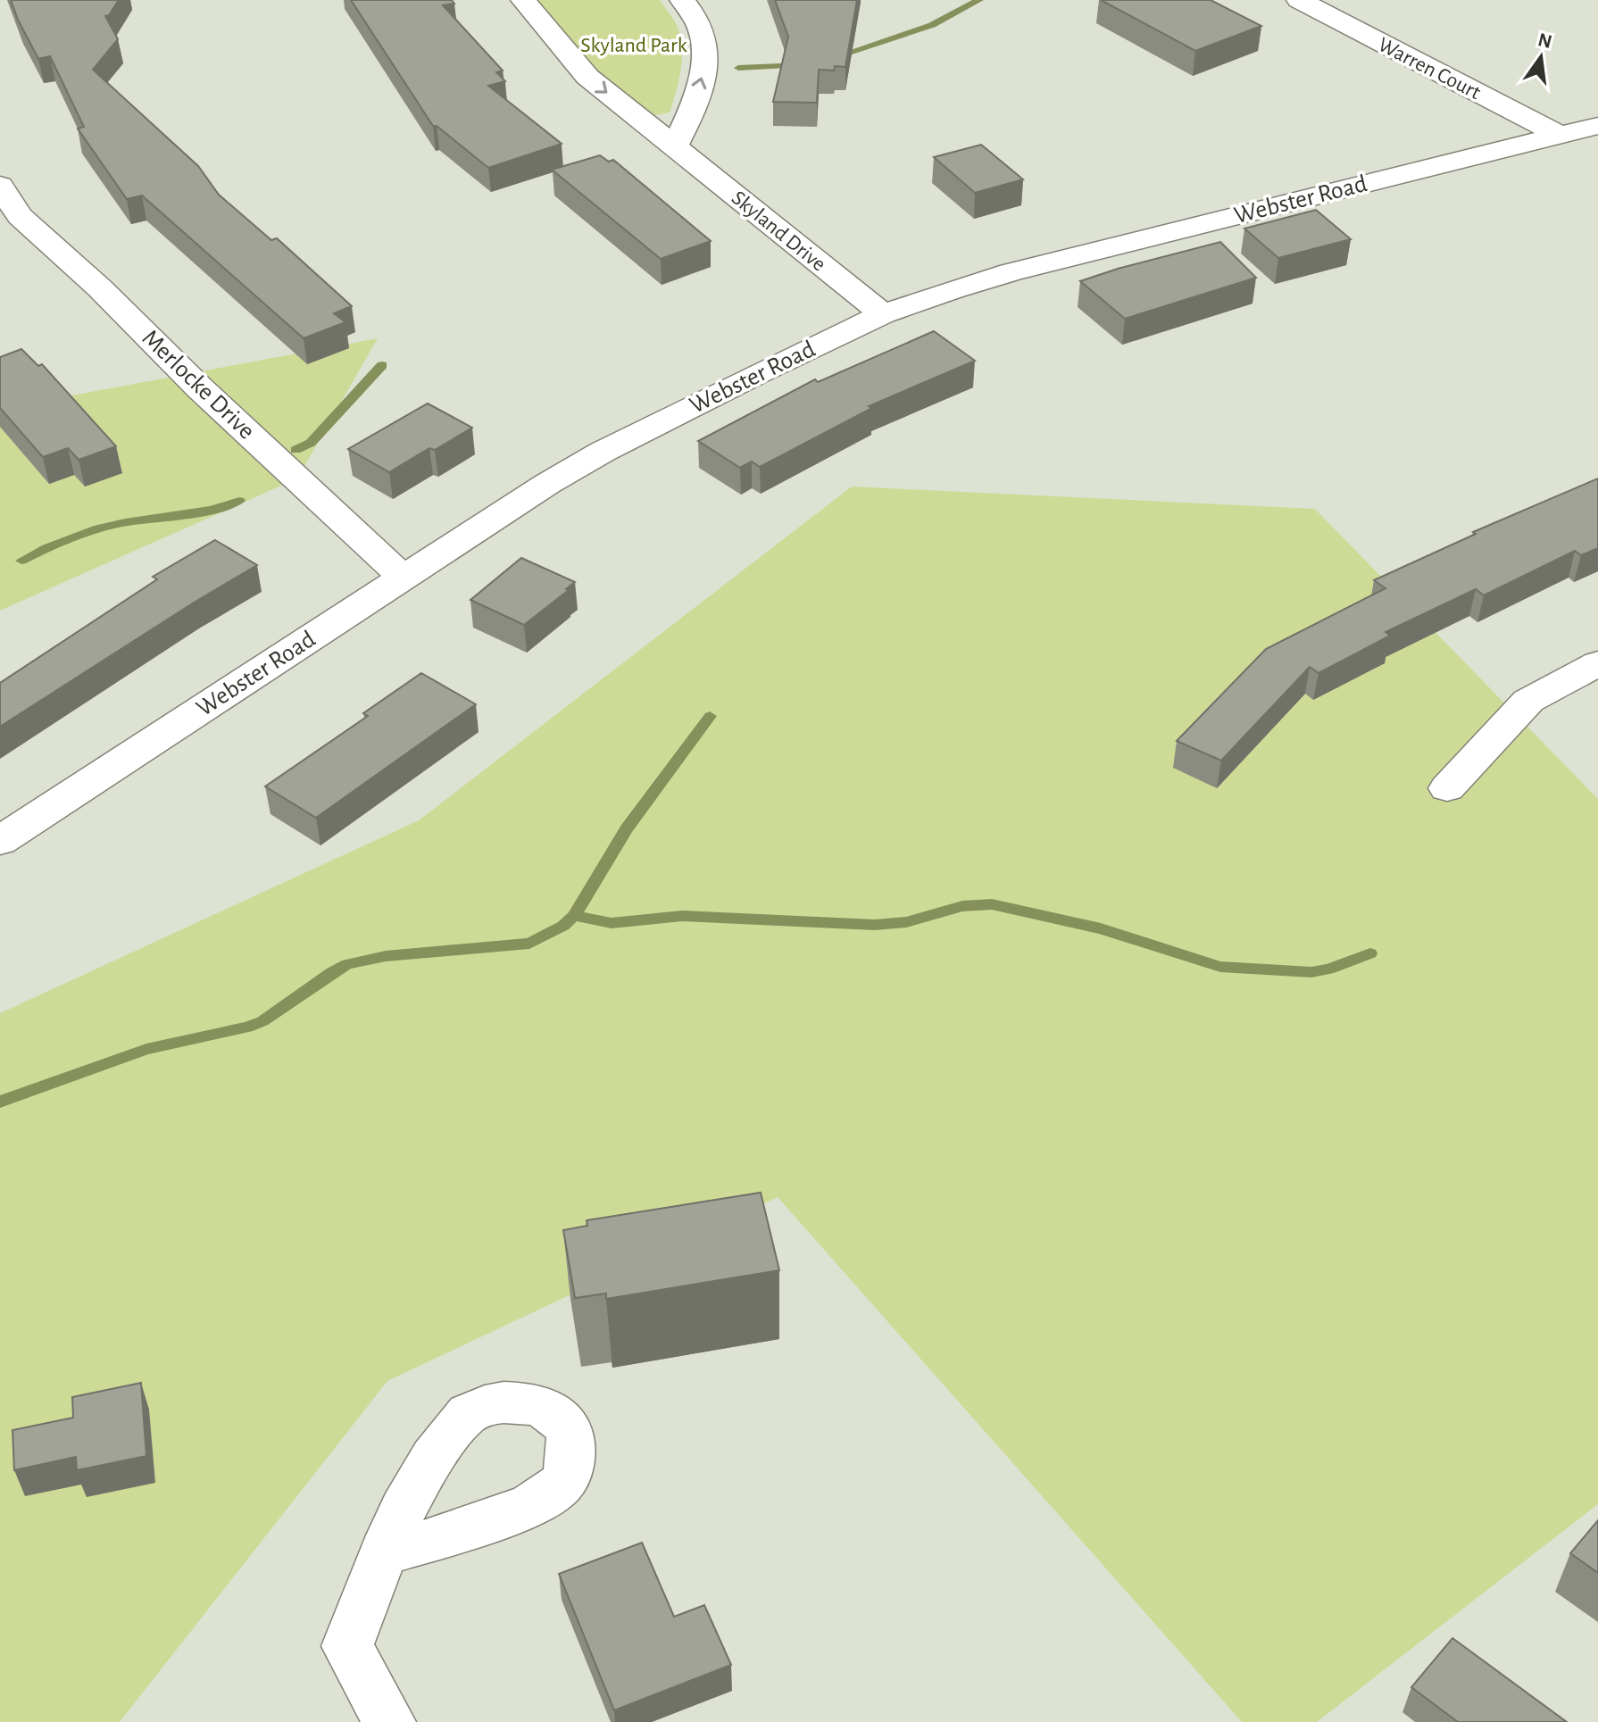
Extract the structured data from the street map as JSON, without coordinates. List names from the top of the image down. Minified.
{"streets":{"street":["Warren Court","Webster Road","Skyland Drive","Merlocke Drive"]},"crossings":[["Warren Court","Webster Road"],["Webster Road","Skyland Drive"],["Webster Road","Merlocke Drive"]],"one_way":["Skyland Drive"],"parks":["Skyland Park"],"north":"top"}
